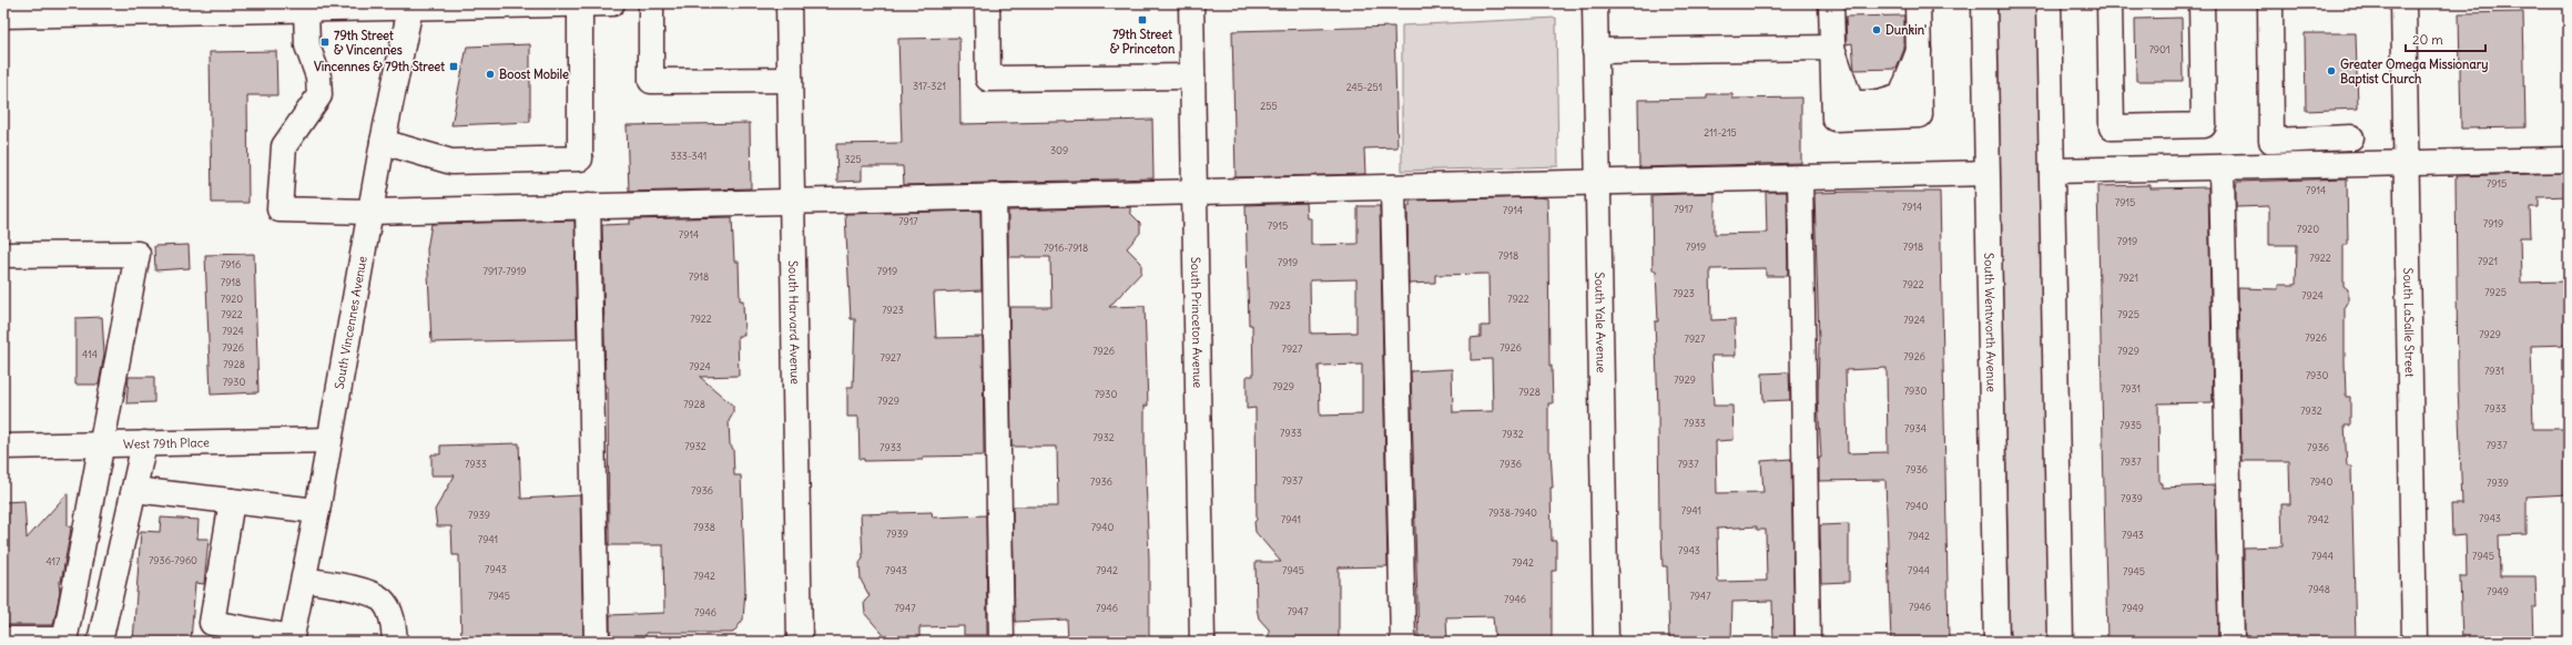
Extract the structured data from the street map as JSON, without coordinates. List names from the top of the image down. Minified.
{"streets":{"street":["South Vincennes Avenue","South Harvard Avenue","South Princeton Avenue","South Yale Avenue","South Wentworth Avenue","South LaSalle Street","West 79th Place"]},"crossings":[["South Vincennes Avenue","West 79th Place"]],"places":{"transit":["79th Street & Princeton","79th Street & Vincennes","Vincennes & 79th Street"],"other":["Dunkin'","Greater Omega Missionary Baptist Church","Boost Mobile"]},"house_numbers":["7901","317-321","245-251","255","211-215","309","333-341","325","7915","7914","7915","7914","7917","7914","7917","7919","7915","7920","7914","7919","7919","7918","7916-7918","7918","7922","7921","7919","7916","7917-7919","7919","7918","7921","7918","7922","7925","7923","7924","7920","7922","7923","7923","7922","7925","7922","7924","7924","7929","7926","7927","7926","7926","7927","7926","7929","414","7926","7927","7928","7924","7931","7930","7929","7930","7929","7931","7930","7928","7930","7929","7928","7933","7932","7933","7935","7934","7933","7932","7932","7937","7932","7933","7936","7937","7933","7936","7937","7936","7937","7936","7940","7939","7936","7939","7940","7941","7938-7940","7939","7943","7941","7942","7938","7940","7939","7943","7942","7941","7943","7944","7945","7936-7960","417","7942","7943","7943","7942","7945","7944","7945","7942","7948","7949","7945","7947","7946","7946","7947","7946","7949","7947","7946"],"scale_bar":"20 m"}
